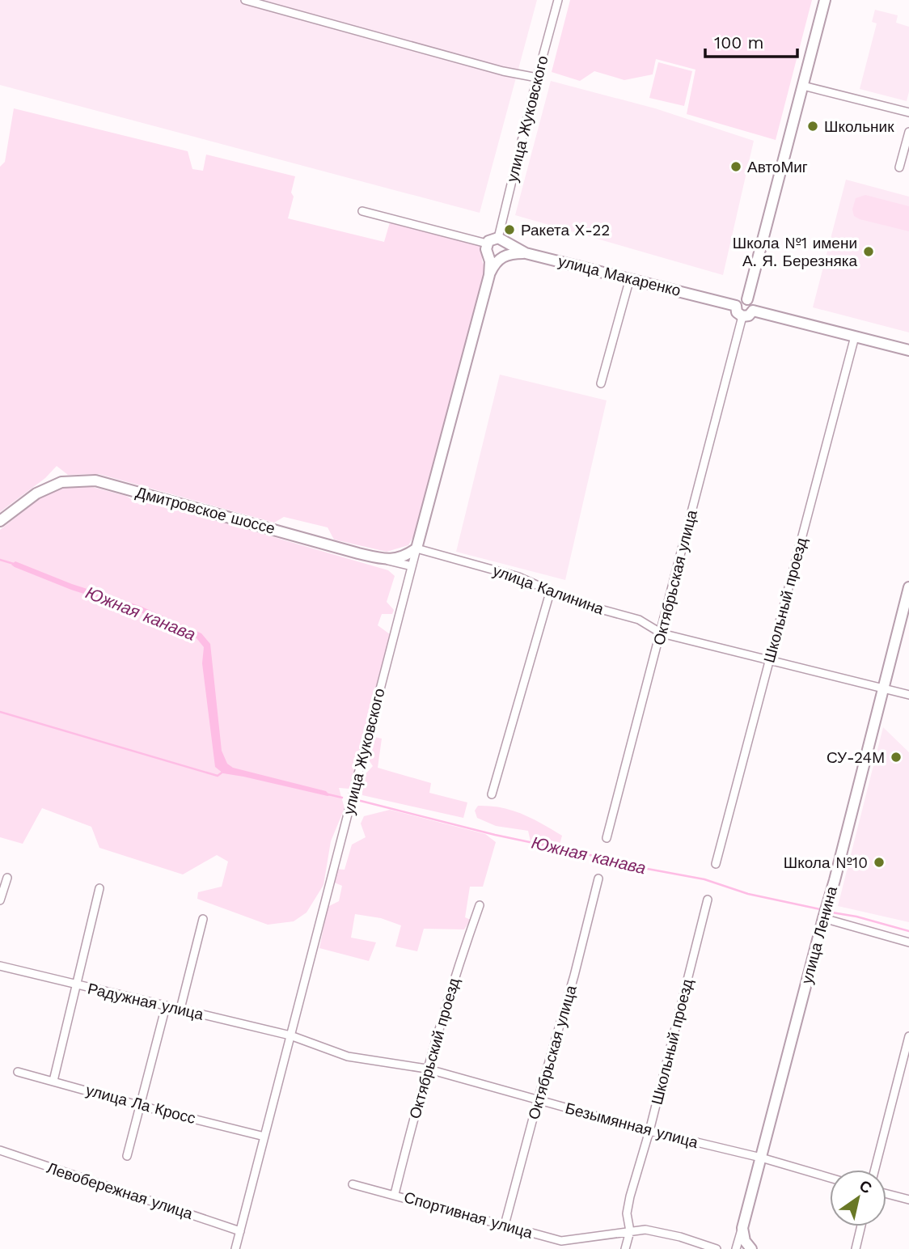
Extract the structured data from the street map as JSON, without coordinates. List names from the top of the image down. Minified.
{"streets":{"street":["улица Жуковского","улица Макаренко","Дмитровское шоссе","Октябрьская улица","улица Калинина","Школьный проезд","улица Ленина","Радужная улица","Октябрьский проезд","улица Ла Кросс","Безымянная улица","Левобережная улица","Спортивная улица"]},"crossings":[["улица Жуковского","улица Макаренко"],["улица Жуковского","улица Калинина"],["улица Жуковского","Радужная улица"],["улица Жуковского","улица Ла Кросс"],["улица Жуковского","Безымянная улица"],["улица Жуковского","Левобережная улица"],["улица Макаренко","Октябрьская улица"],["Октябрьская улица","улица Калинина"],["Октябрьская улица","Безымянная улица"],["Октябрьская улица","Спортивная улица"],["улица Калинина","Школьный проезд"],["улица Калинина","улица Ленина"],["Школьный проезд","Безымянная улица"],["Школьный проезд","Спортивная улица"],["улица Ленина","Безымянная улица"],["Радужная улица","Безымянная улица"],["Октябрьский проезд","Безымянная улица"],["Октябрьский проезд","Спортивная улица"]],"water":["Южная канава"],"places":["Школьник","АвтоМиг","Ракета Х-22","Школа №1 имени А. Я. Березняка","СУ-24М","Школа №10"],"scale_bar":"100 m","north":"top right"}
